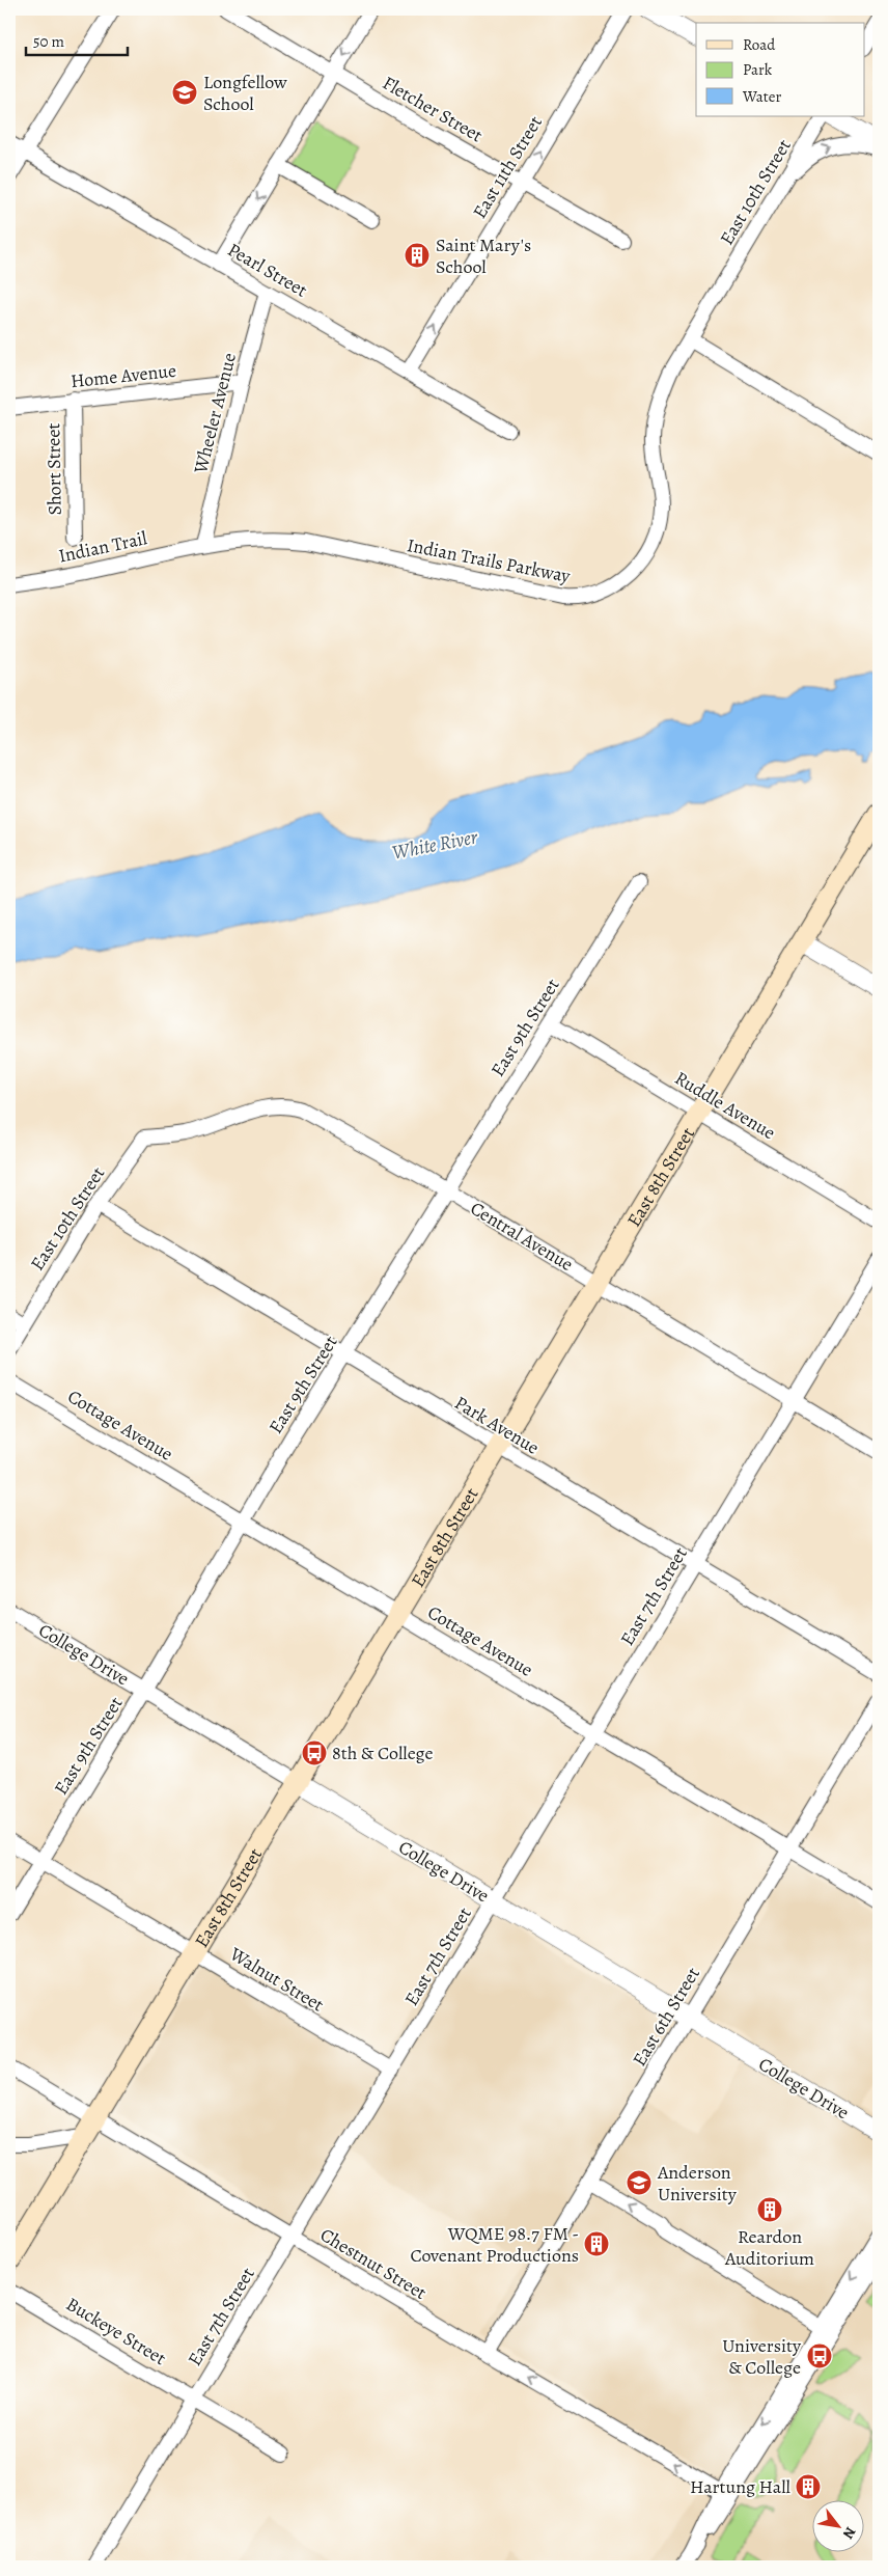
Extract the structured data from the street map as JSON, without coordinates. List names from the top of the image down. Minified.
{"streets":{"main road":["East 8th Street"],"street":["Fletcher Street","East 11th Street","East 10th Street","Pearl Street","Home Avenue","Wheeler Avenue","Short Street","Indian Trail","Indian Trails Parkway","East 9th Street","Ruddle Avenue","Central Avenue","Cottage Avenue","Park Avenue","East 7th Street","College Drive","Walnut Street","East 6th Street","Chestnut Street","Buckeye Street"]},"crossings":[["Fletcher Street","East 11th Street"],["East 11th Street","Pearl Street"],["East 10th Street","Indian Trails Parkway"],["East 10th Street","Central Avenue"],["East 10th Street","Park Avenue"],["Pearl Street","Wheeler Avenue"],["Home Avenue","Wheeler Avenue"],["Home Avenue","Short Street"],["Wheeler Avenue","Indian Trail"],["Wheeler Avenue","Indian Trails Parkway"],["Indian Trail","Indian Trails Parkway"],["East 9th Street","Ruddle Avenue"],["East 9th Street","Central Avenue"],["East 9th Street","Cottage Avenue"],["East 9th Street","Park Avenue"],["East 9th Street","College Drive"],["East 9th Street","Walnut Street"],["Ruddle Avenue","East 8th Street"],["East 8th Street","Central Avenue"],["East 8th Street","Cottage Avenue"],["East 8th Street","Park Avenue"],["East 8th Street","College Drive"],["East 8th Street","Walnut Street"],["East 8th Street","Chestnut Street"],["Central Avenue","East 7th Street"],["Cottage Avenue","East 7th Street"],["Cottage Avenue","East 6th Street"],["Park Avenue","East 7th Street"],["East 7th Street","College Drive"],["East 7th Street","Walnut Street"],["East 7th Street","Chestnut Street"],["East 7th Street","Buckeye Street"],["College Drive","East 6th Street"],["East 6th Street","Chestnut Street"]],"one_way":["East 11th Street"],"water":["White River"],"places":{"school or university":["Longfellow School","Anderson University"],"building":["Saint Mary's School","Reardon Auditorium","WQME 98.7 FM - Covenant Productions","Hartung Hall"],"bus stop":["8th & College","University & College"]},"legend":["Road","Park","Water"],"scale_bar":"50 m","north":"bottom right"}
